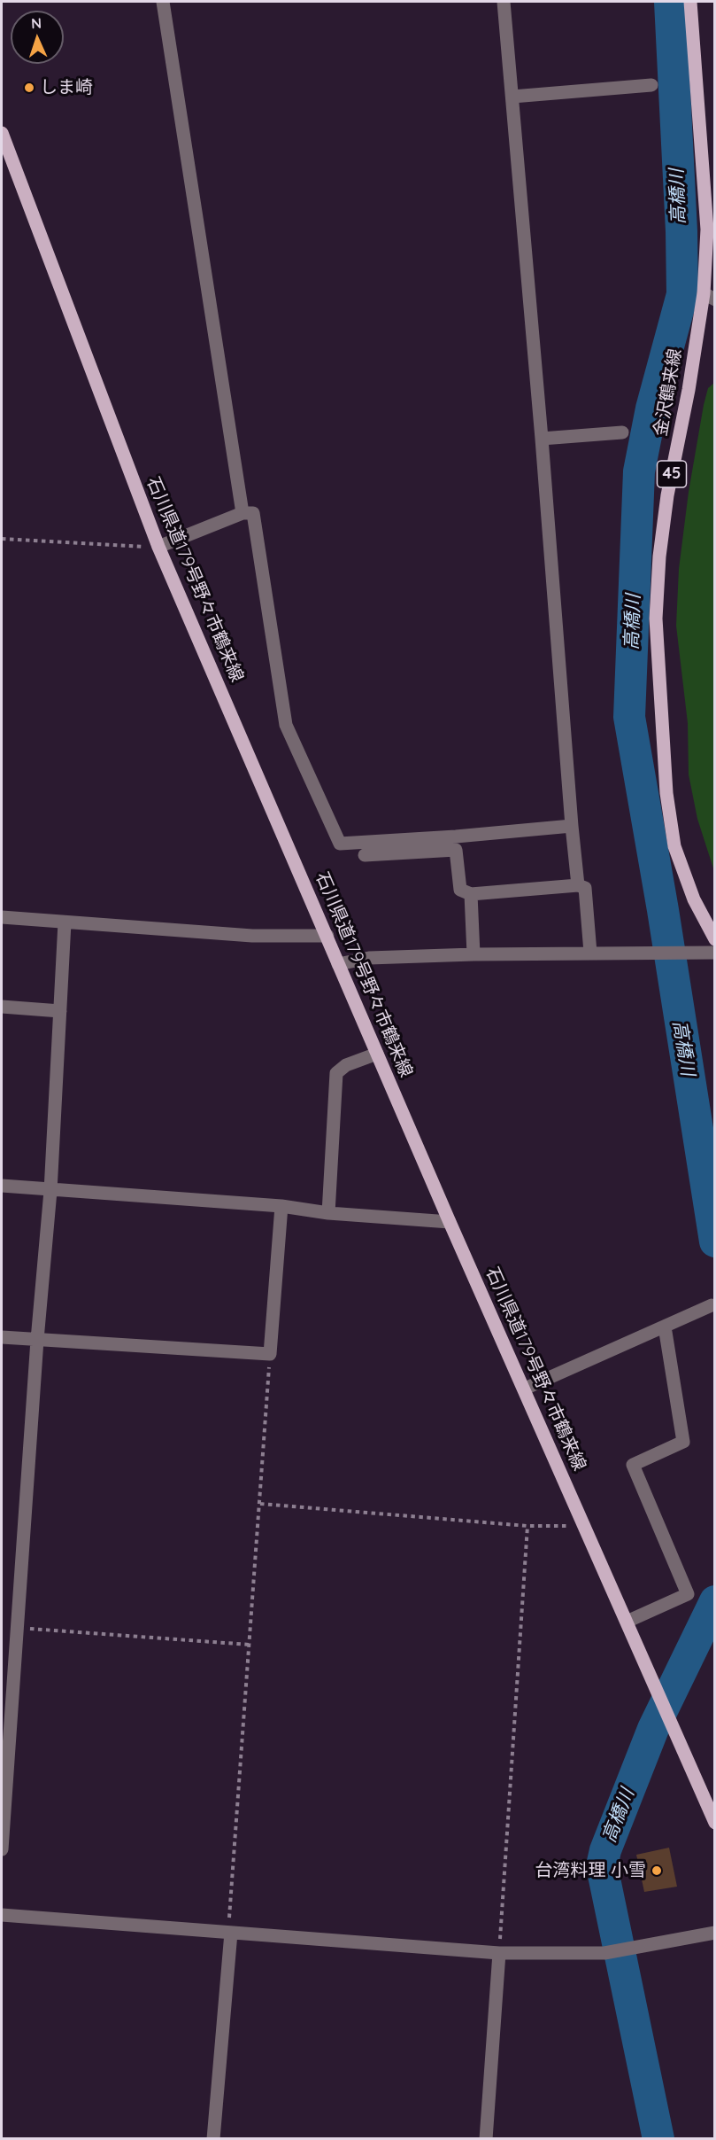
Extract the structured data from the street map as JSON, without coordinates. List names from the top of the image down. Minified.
{"streets":{"main road":["金沢鶴来線","45","石川県道179号野々市鶴来線"]},"water":["高橋川"],"places":["しま崎","台湾料理 小雪"],"north":"top"}
